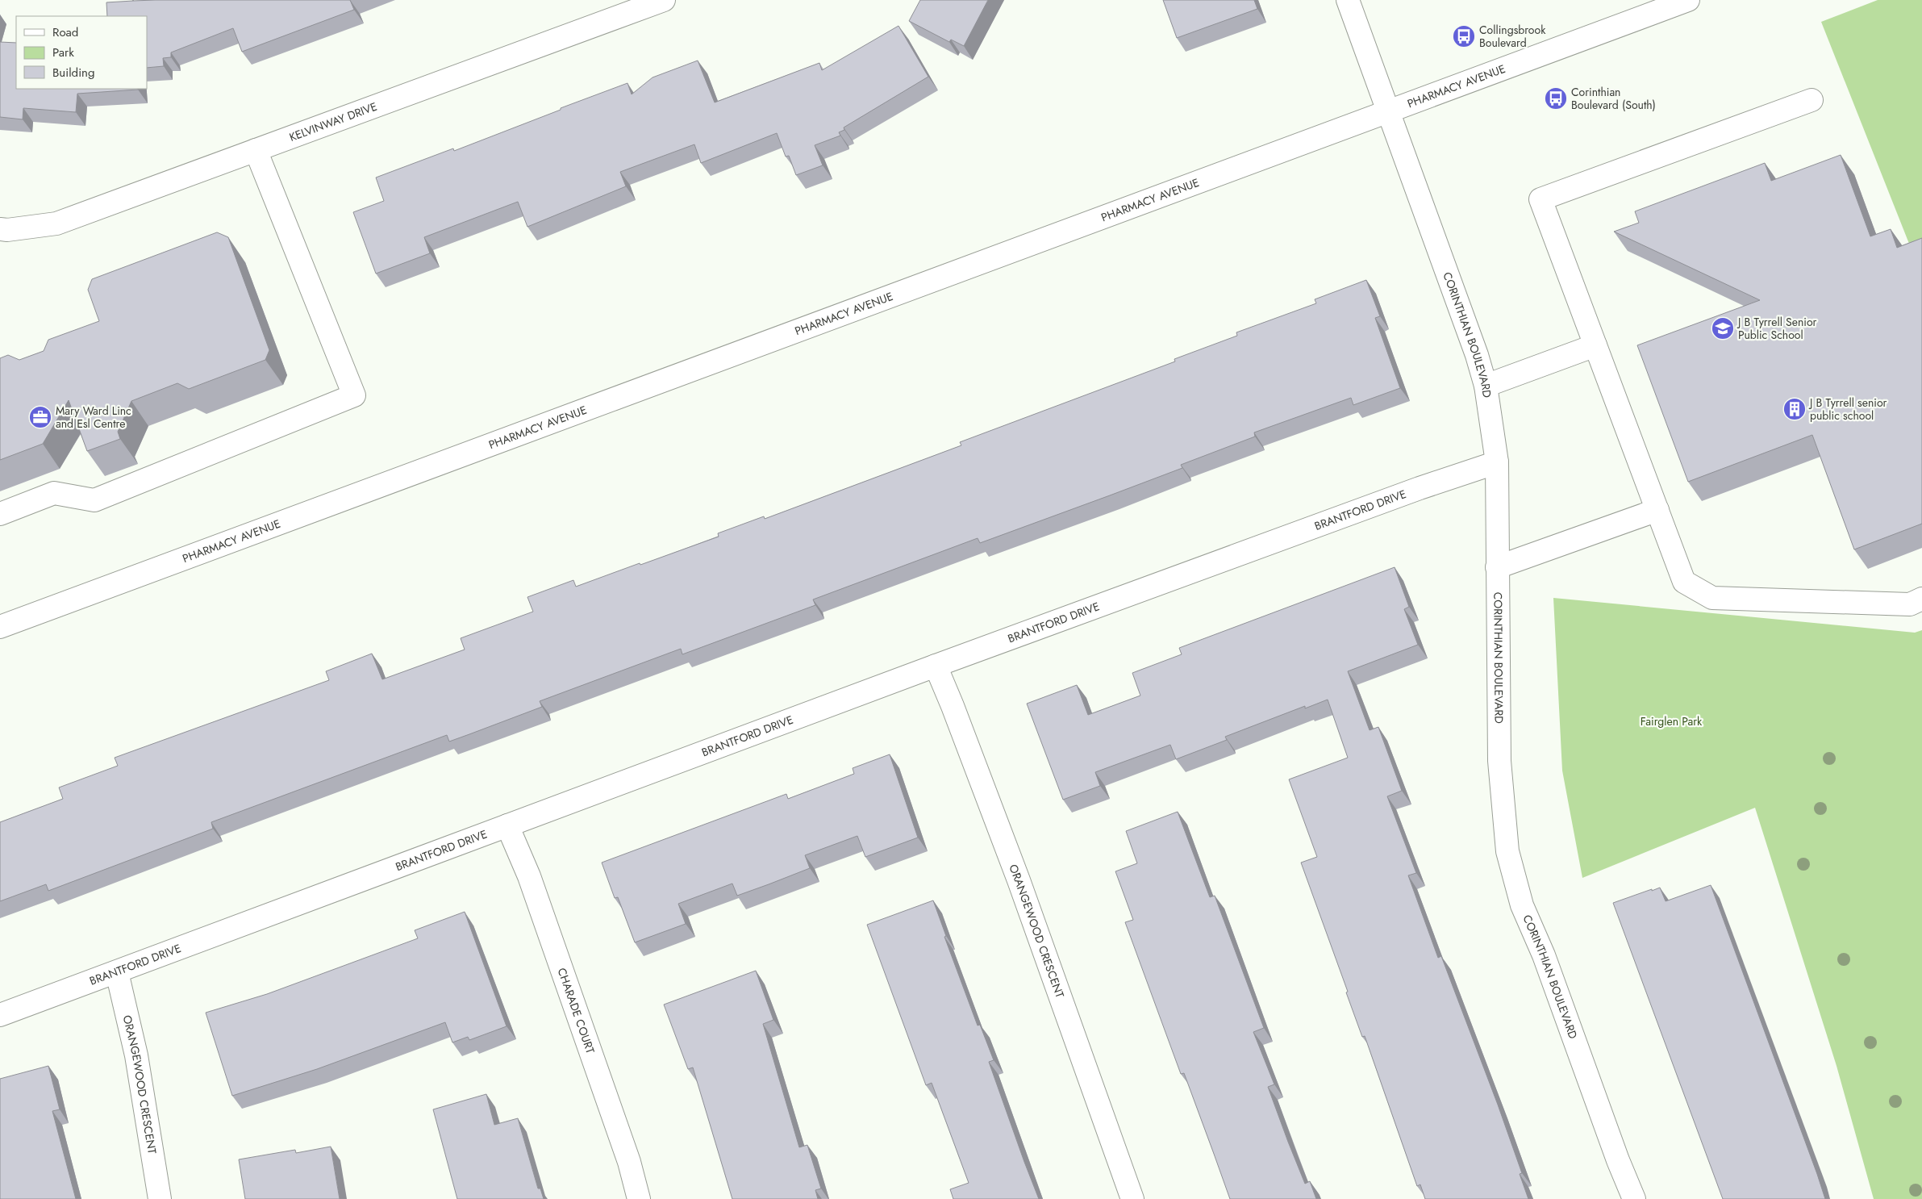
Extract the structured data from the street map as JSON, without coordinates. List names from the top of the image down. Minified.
{"streets":{"street":["PHARMACY AVENUE","KELVINWAY DRIVE","CORINTHIAN BOULEVARD","BRANTFORD DRIVE","ORANGEWOOD CRESCENT","CHARADE COURT"]},"crossings":[["PHARMACY AVENUE","CORINTHIAN BOULEVARD"],["CORINTHIAN BOULEVARD","BRANTFORD DRIVE"],["BRANTFORD DRIVE","ORANGEWOOD CRESCENT"],["BRANTFORD DRIVE","CHARADE COURT"]],"parks":["Fairglen Park"],"places":{"bus stop":["Collingsbrook Boulevard","Corinthian Boulevard (South)"],"school or university":["J B Tyrrell Senior Public School"],"building":["J B Tyrrell senior public school"],"office":["Mary Ward Linc and Esl Centre"]},"legend":["Road","Park","Building"]}
